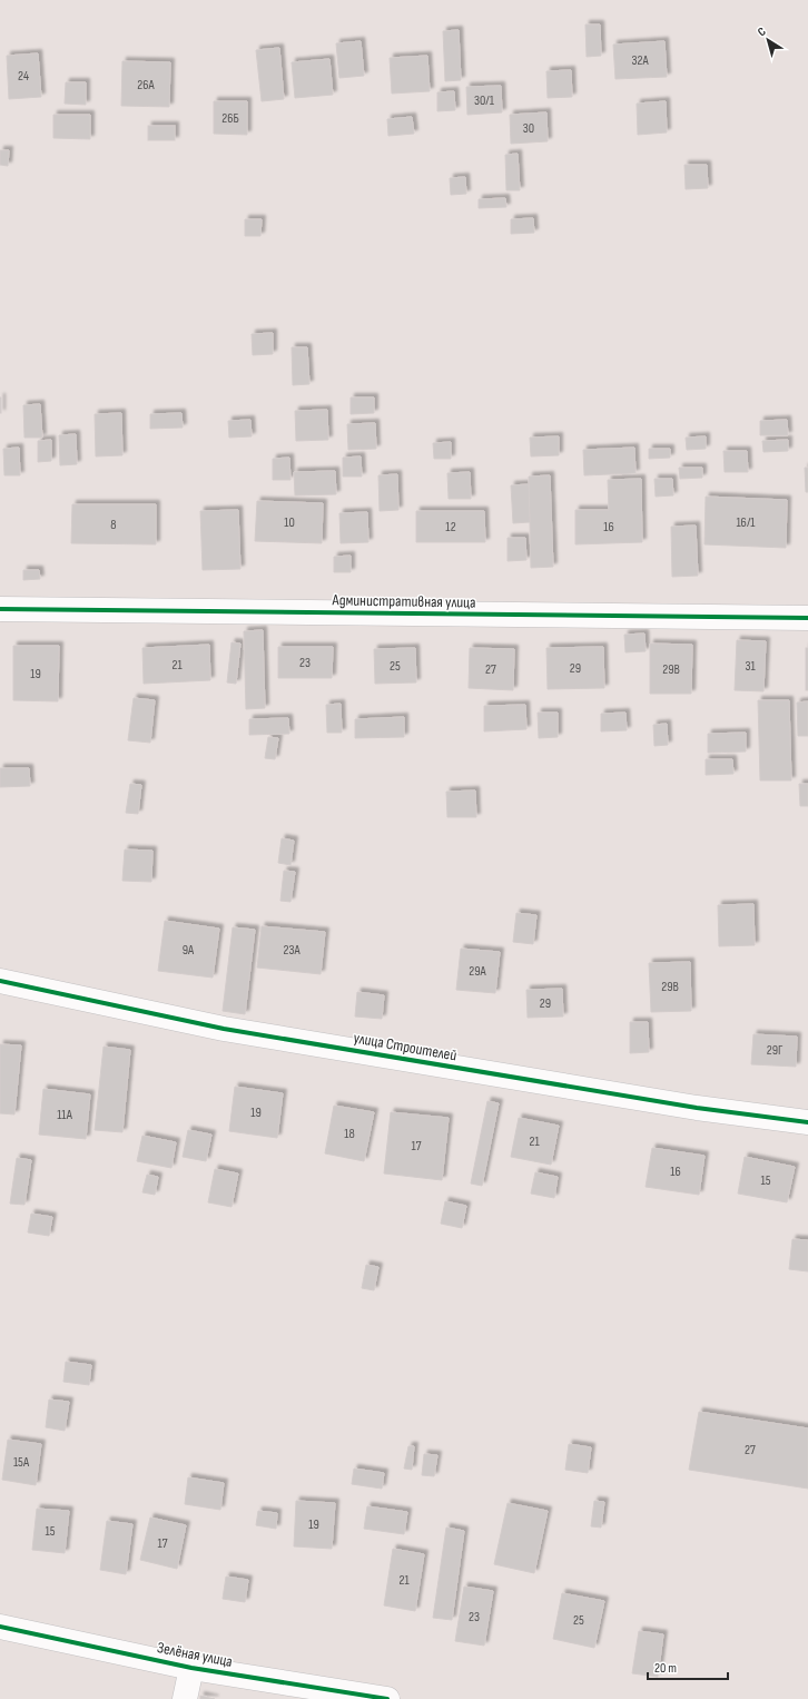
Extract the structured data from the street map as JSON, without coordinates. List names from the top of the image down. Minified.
{"streets":{"street":["Административная улица","улица Строителей","Зелёная улица"]},"house_numbers":["32А","24","26А","30/1","26Б","30","10","16/1","8","12","16","23","21","25","31","29","27","29В","19","9А","23А","29А","29В","29","29Г","19","11А","18","21","17","16","15","27","15А","19","15","17","21","23","25"],"scale_bar":"20 m","north":"top left"}
